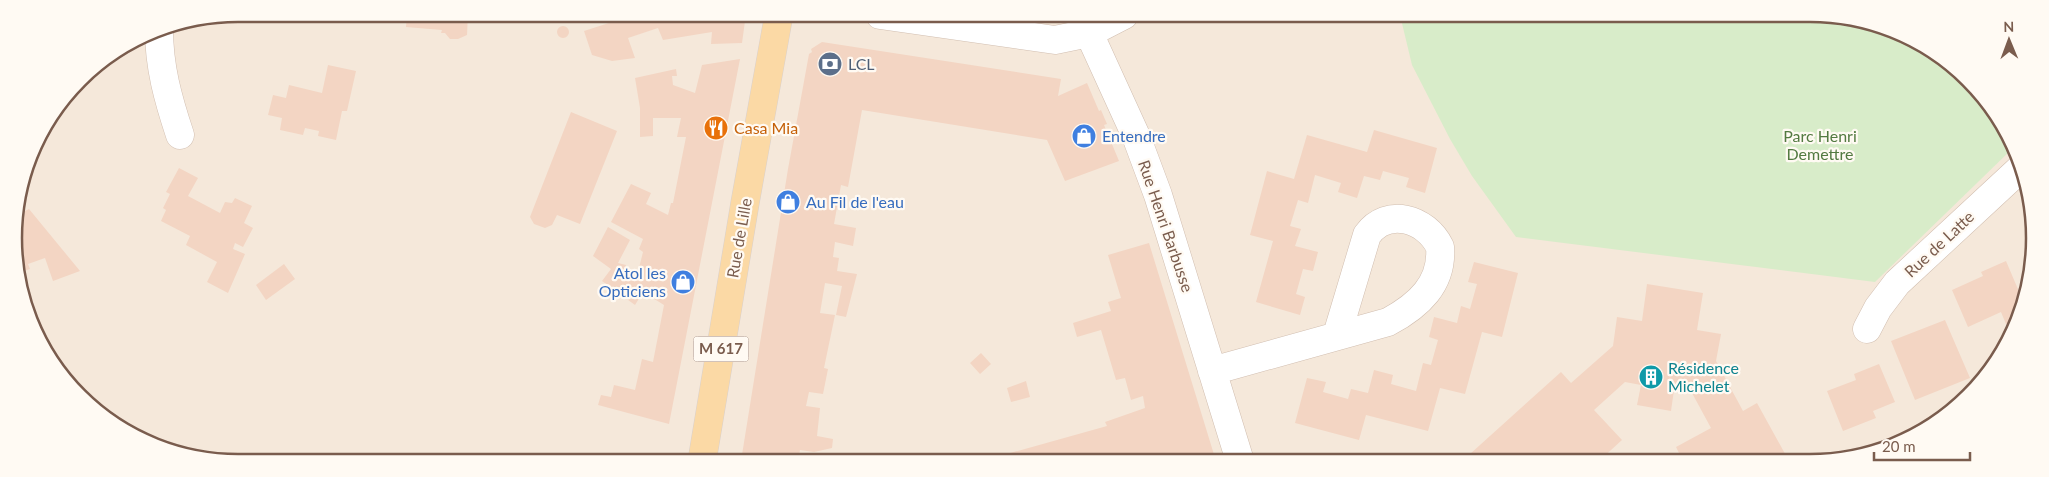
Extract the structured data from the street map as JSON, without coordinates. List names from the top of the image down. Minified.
{"streets":{"main road":["Rue de Lille","M 617"],"street":["Rue Henri Barbusse","Rue de Latte"]},"parks":["Parc Henri Demettre"],"places":{"bank":["LCL"],"restaurant":["Casa Mia"],"shop":["Entendre","Au Fil de l'eau","Atol les Opticiens"],"building":["Résidence Michelet"]},"scale_bar":"20 m","north":"top"}
